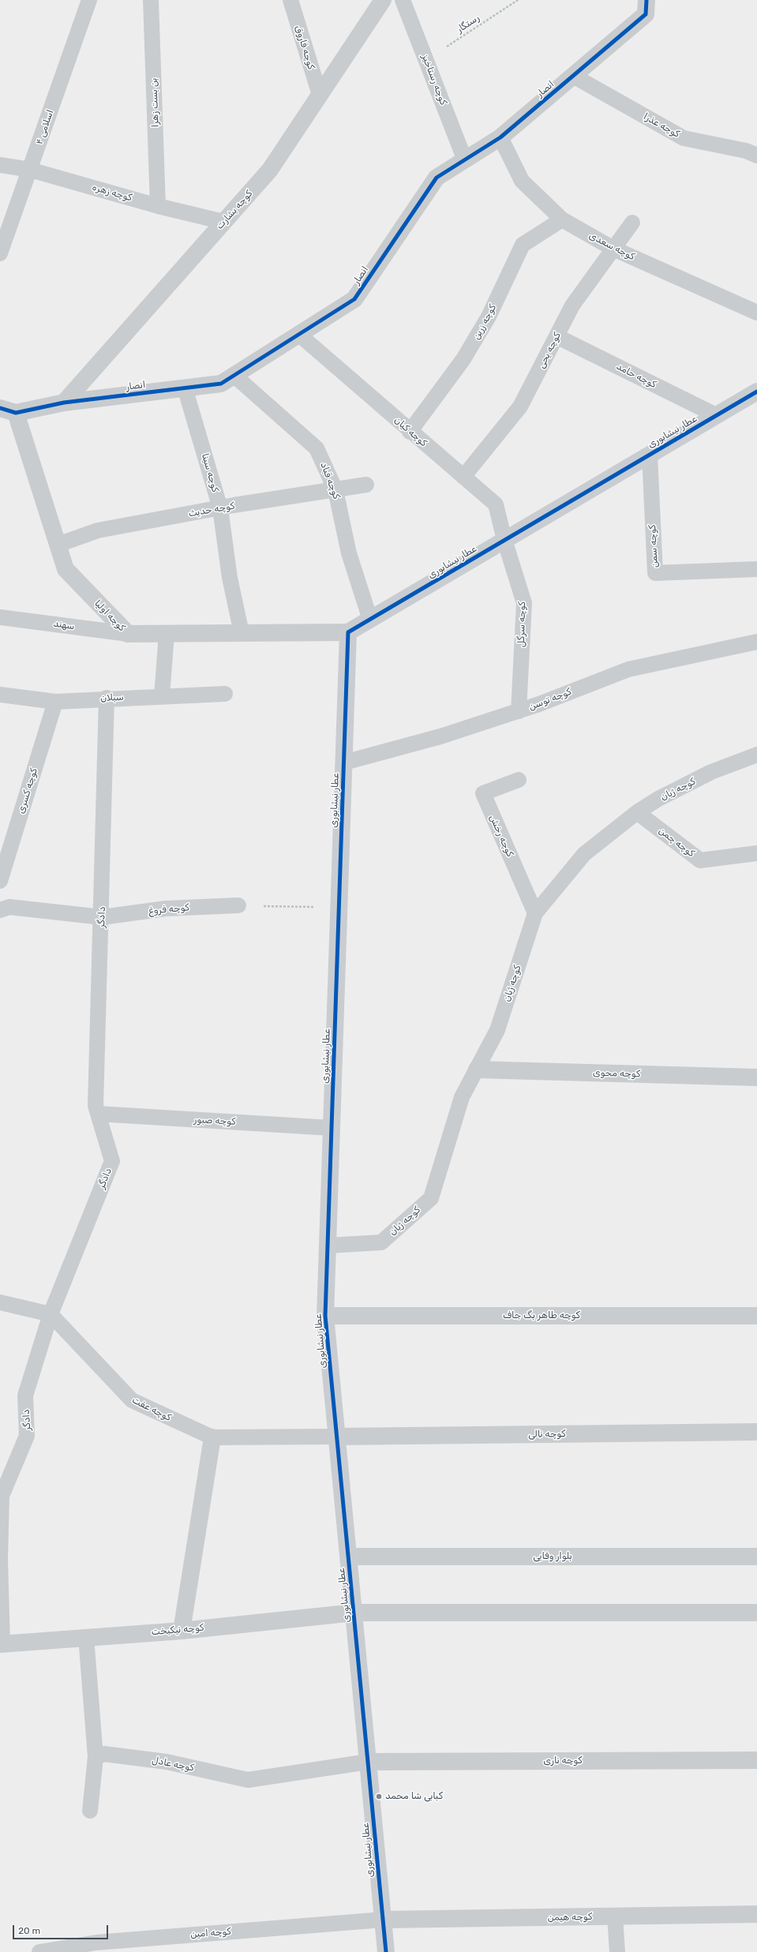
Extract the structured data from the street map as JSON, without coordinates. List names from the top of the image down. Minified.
{"streets":{"street":["انصار","کوچه بشارت","عطار نیشابوری","کوچه اولیا","کوچه محوی","کوچه طاهر بگ جاف","کوچه نالی","بلوار وفایی","کوچه نیکبخت","کوچه ناری","کوچه هیمن"],"lane":["کوچه فاروق","کوچه رستاخیز","بن بست زهرا","کوچه عذرا","اسلامی ۴","کوچه زهره","کوچه سعدی","کوچه زرین","کوچه یحی","کوچه حامد","کوچه کیان","کوچه سینا","کوچه قباد","کوچه حدیث","کوچه سمن","کوچه سرگل","سهند","سبلان","کوچه توسن","کوچه ژیان","کوچه کسری","کوچه رخش","کوچه چمن","کوچه فروغ","دادگر","کوچه صبور","کوچه عفت","کوچه عادل","کوچه امین"],"path":["رستگار"]},"crossings":[["رستگار","کوچه رستاخیز"],["کوچه فاروق","کوچه بشارت"],["کوچه رستاخیز","انصار"],["انصار","کوچه عذرا"],["انصار","کوچه بشارت"],["انصار","کوچه سعدی"],["انصار","کوچه کیان"],["انصار","کوچه سینا"],["انصار","کوچه قباد"],["انصار","کوچه اولیا"],["بن بست زهرا","کوچه زهره"],["اسلامی ۴","کوچه زهره"],["کوچه زهره","کوچه بشارت"],["کوچه سعدی","کوچه زرین"],["کوچه سعدی","کوچه یحی"],["کوچه زرین","کوچه کیان"],["کوچه یحی","کوچه حامد"],["کوچه یحی","کوچه کیان"],["کوچه حامد","عطار نیشابوری"],["کوچه کیان","عطار نیشابوری"],["کوچه کیان","کوچه سرگل"],["عطار نیشابوری","کوچه قباد"],["عطار نیشابوری","کوچه سمن"],["عطار نیشابوری","کوچه اولیا"],["عطار نیشابوری","کوچه سرگل"],["عطار نیشابوری","کوچه توسن"],["عطار نیشابوری","کوچه ژیان"],["عطار نیشابوری","کوچه صبور"],["عطار نیشابوری","کوچه طاهر بگ جاف"],["عطار نیشابوری","کوچه عفت"],["عطار نیشابوری","کوچه نالی"],["عطار نیشابوری","بلوار وفایی"],["عطار نیشابوری","کوچه نیکبخت"],["عطار نیشابوری","کوچه ناری"],["عطار نیشابوری","کوچه عادل"],["عطار نیشابوری","کوچه هیمن"],["عطار نیشابوری","کوچه امین"],["کوچه سینا","کوچه حدیث"],["کوچه سینا","کوچه اولیا"],["کوچه قباد","کوچه حدیث"],["کوچه حدیث","کوچه اولیا"],["کوچه اولیا","سهند"],["کوچه سرگل","کوچه توسن"],["سبلان","کوچه کسری"],["سبلان","دادگر"],["کوچه ژیان","کوچه رخش"],["کوچه ژیان","کوچه چمن"],["کوچه ژیان","کوچه محوی"],["کوچه فروغ","دادگر"],["دادگر","کوچه صبور"],["دادگر","کوچه عفت"],["دادگر","کوچه نیکبخت"],["کوچه عفت","کوچه نالی"],["کوچه ناری","کوچه عادل"],["کوچه هیمن","کوچه امین"]],"places":["کبابی شا محمد"],"scale_bar":"20 m"}
